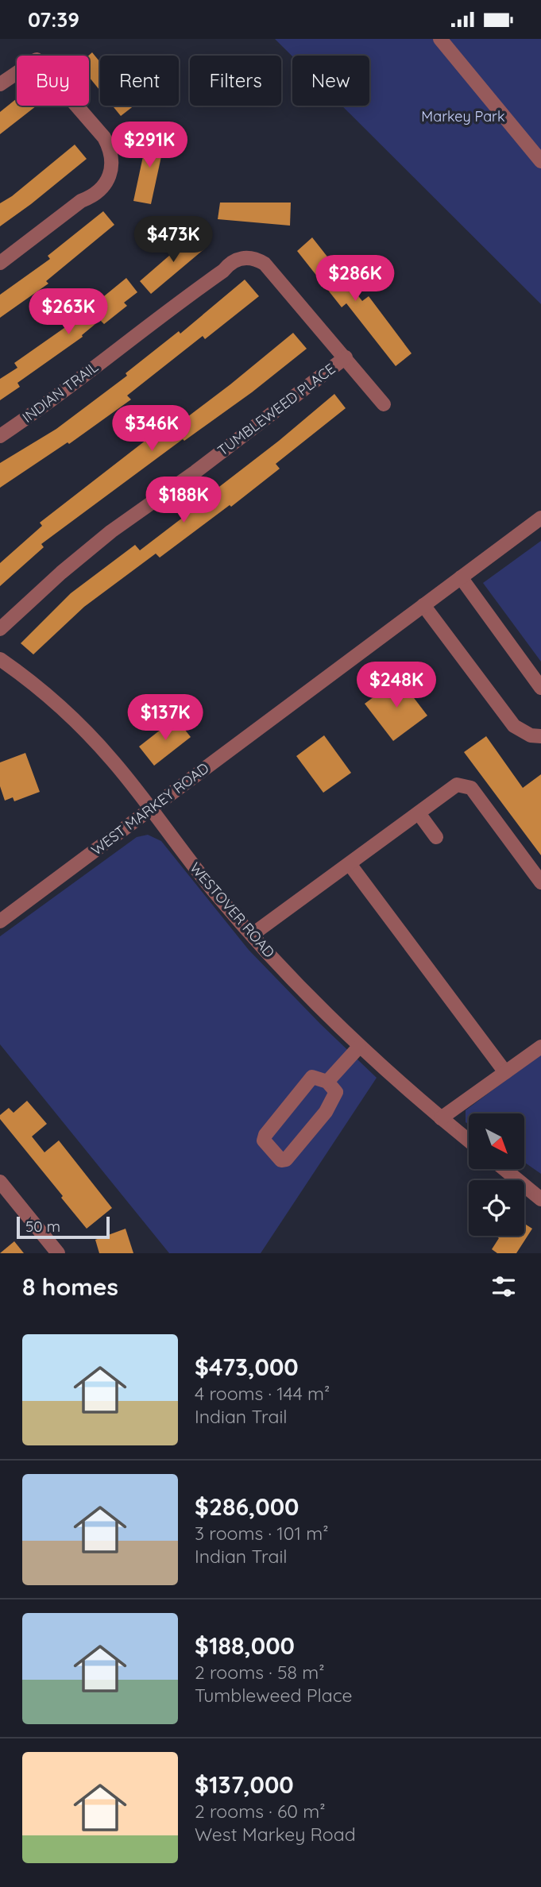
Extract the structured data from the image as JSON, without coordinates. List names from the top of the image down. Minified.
{"streets":{"street":["INDIAN TRAIL","TUMBLEWEED PLACE","WEST MARKEY ROAD","WESTOVER ROAD"]},"crossings":[["INDIAN TRAIL","TUMBLEWEED PLACE"],["WEST MARKEY ROAD","WESTOVER ROAD"]],"parks":["Markey Park"],"scale_bar":"50 m","north":"bottom right","page":{"status":"07:39","chip":["Buy","Rent","Filters","New"],"price":["$291K","$473K","$286K","$263K","$346K","$188K","$248K","$137K"],"scale":"50 m","heading":"8 homes","list":[{"name":"$473,000","note":"4 rooms · 144 m² · Indian Trail"},{"name":"$286,000","note":"3 rooms · 101 m² · Indian Trail"},{"name":"$188,000","note":"2 rooms · 58 m² · Tumbleweed Place"},{"name":"$137,000","note":"2 rooms · 60 m² · West Markey Road"}]}}
